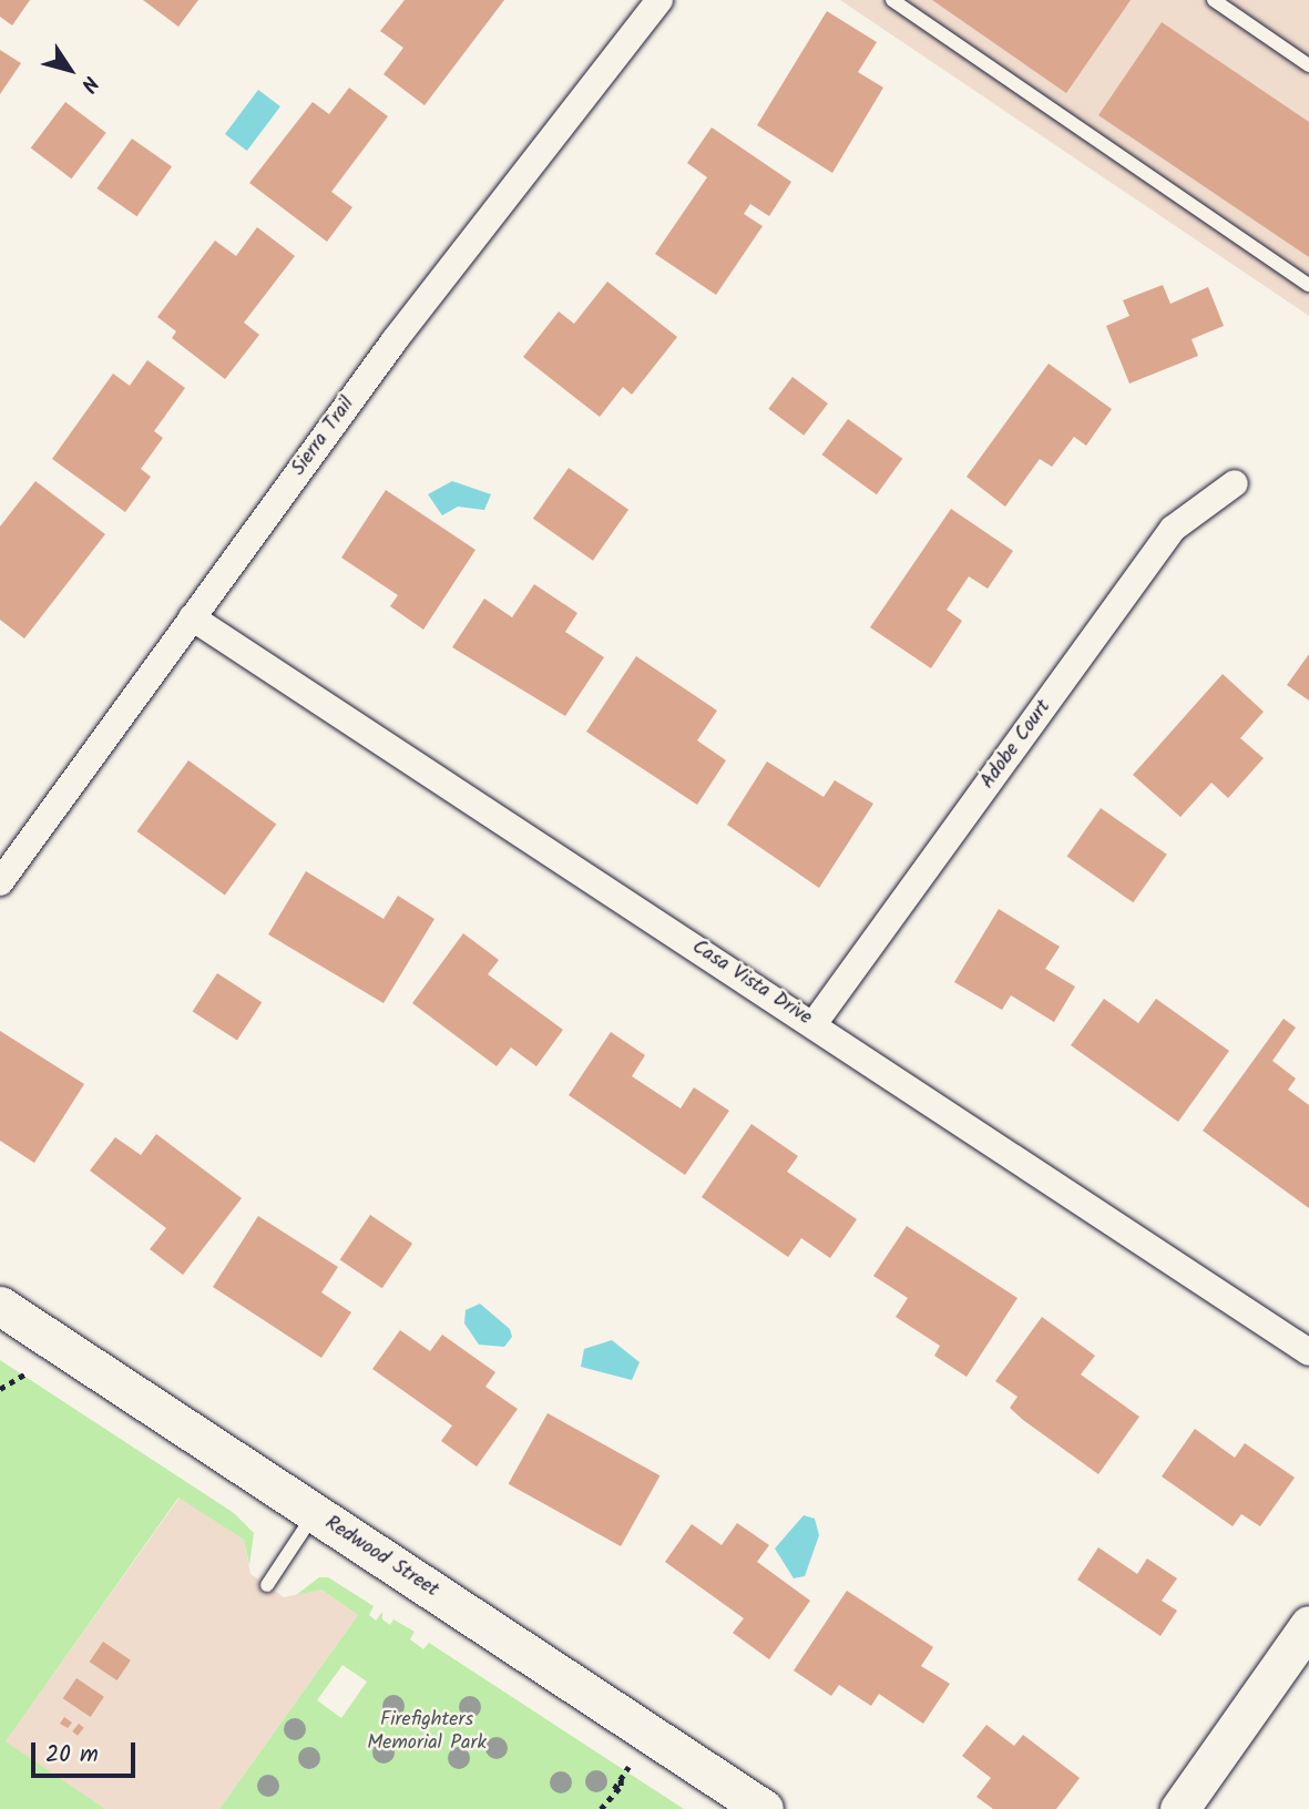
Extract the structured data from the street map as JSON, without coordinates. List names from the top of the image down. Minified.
{"streets":{"street":["Sierra Trail","Adobe Court","Casa Vista Drive","Redwood Street"]},"crossings":[["Sierra Trail","Casa Vista Drive"],["Adobe Court","Casa Vista Drive"]],"parks":["Firefighters Memorial Park"],"scale_bar":"20 m","north":"bottom right"}
